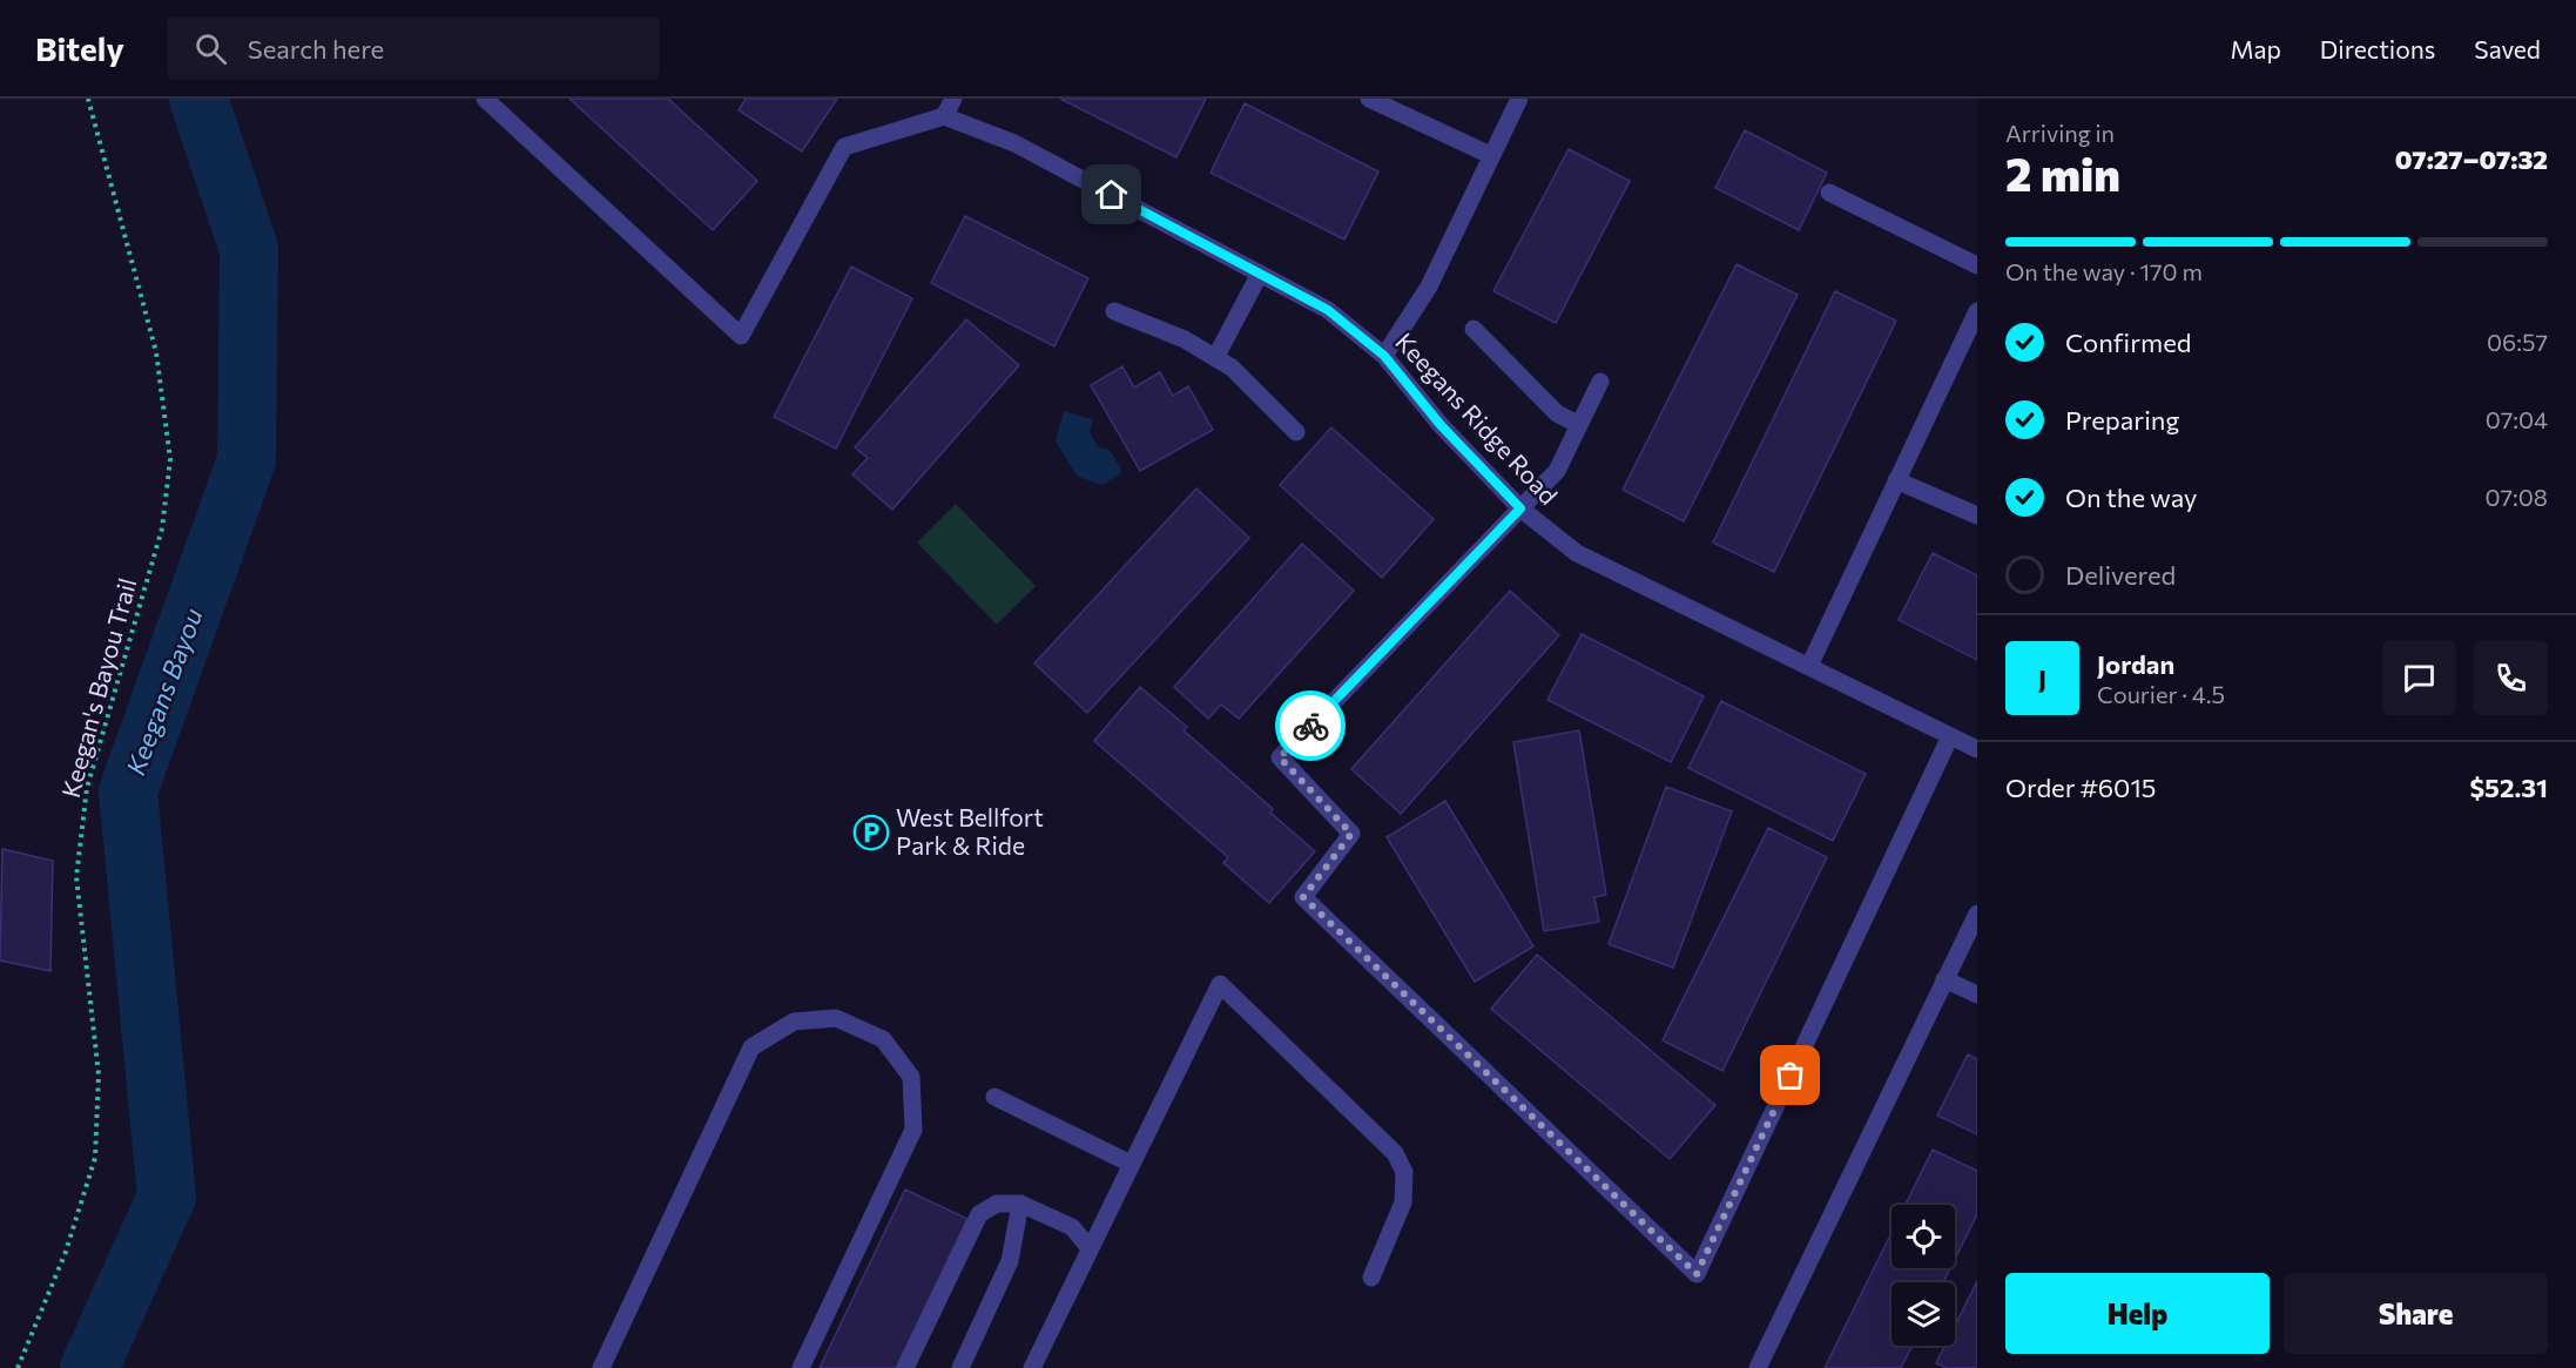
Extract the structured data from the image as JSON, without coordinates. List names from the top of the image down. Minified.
{"streets":{"street":["Keegans Ridge Road"],"path":["Keegan's Bayou Trail"]},"water":["Keegans Bayou"],"places":{"parking":["West Bellfort Park & Ride"]},"page":{"header":"Bitely","search":"Search here","nav":["Map","Directions","Saved"],"heading":["2 min","Arriving in","07:27–07:32"],"panel":["Jordan","Courier · 4.5","Order #6015","$52.31"],"bar":"On the way · 170 m","list":[["Confirmed","06:57"],["Preparing","07:04"],["On the way","07:08"],"Delivered"],"round":"J","buttons":["Help","Share"]}}
